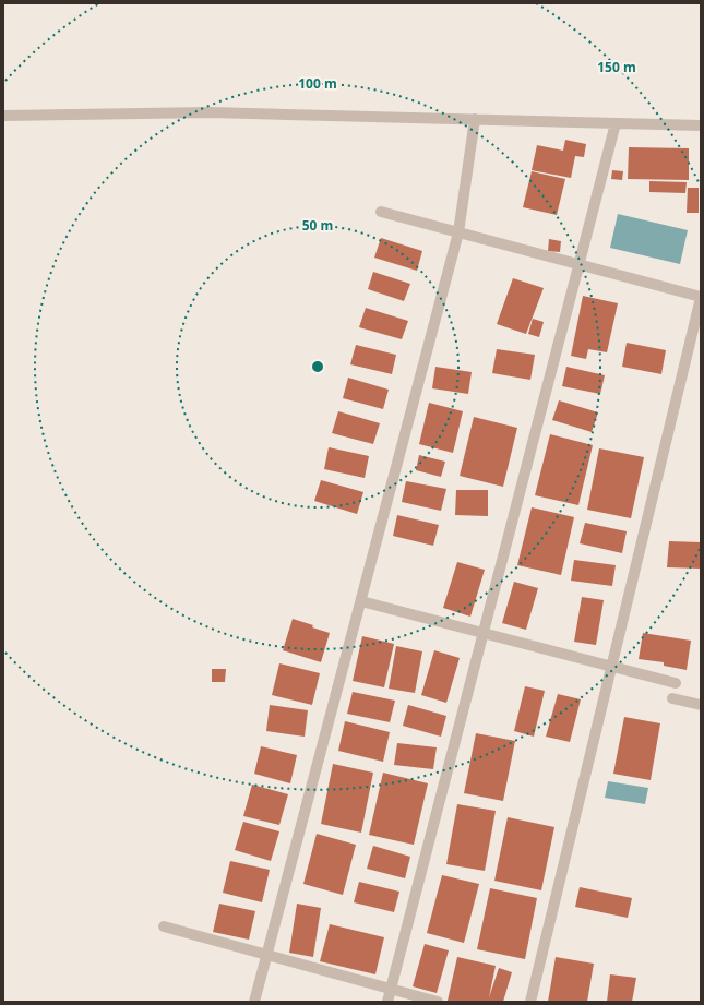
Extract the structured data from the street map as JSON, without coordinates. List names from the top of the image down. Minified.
{"rings":["150 m","100 m","50 m"]}
